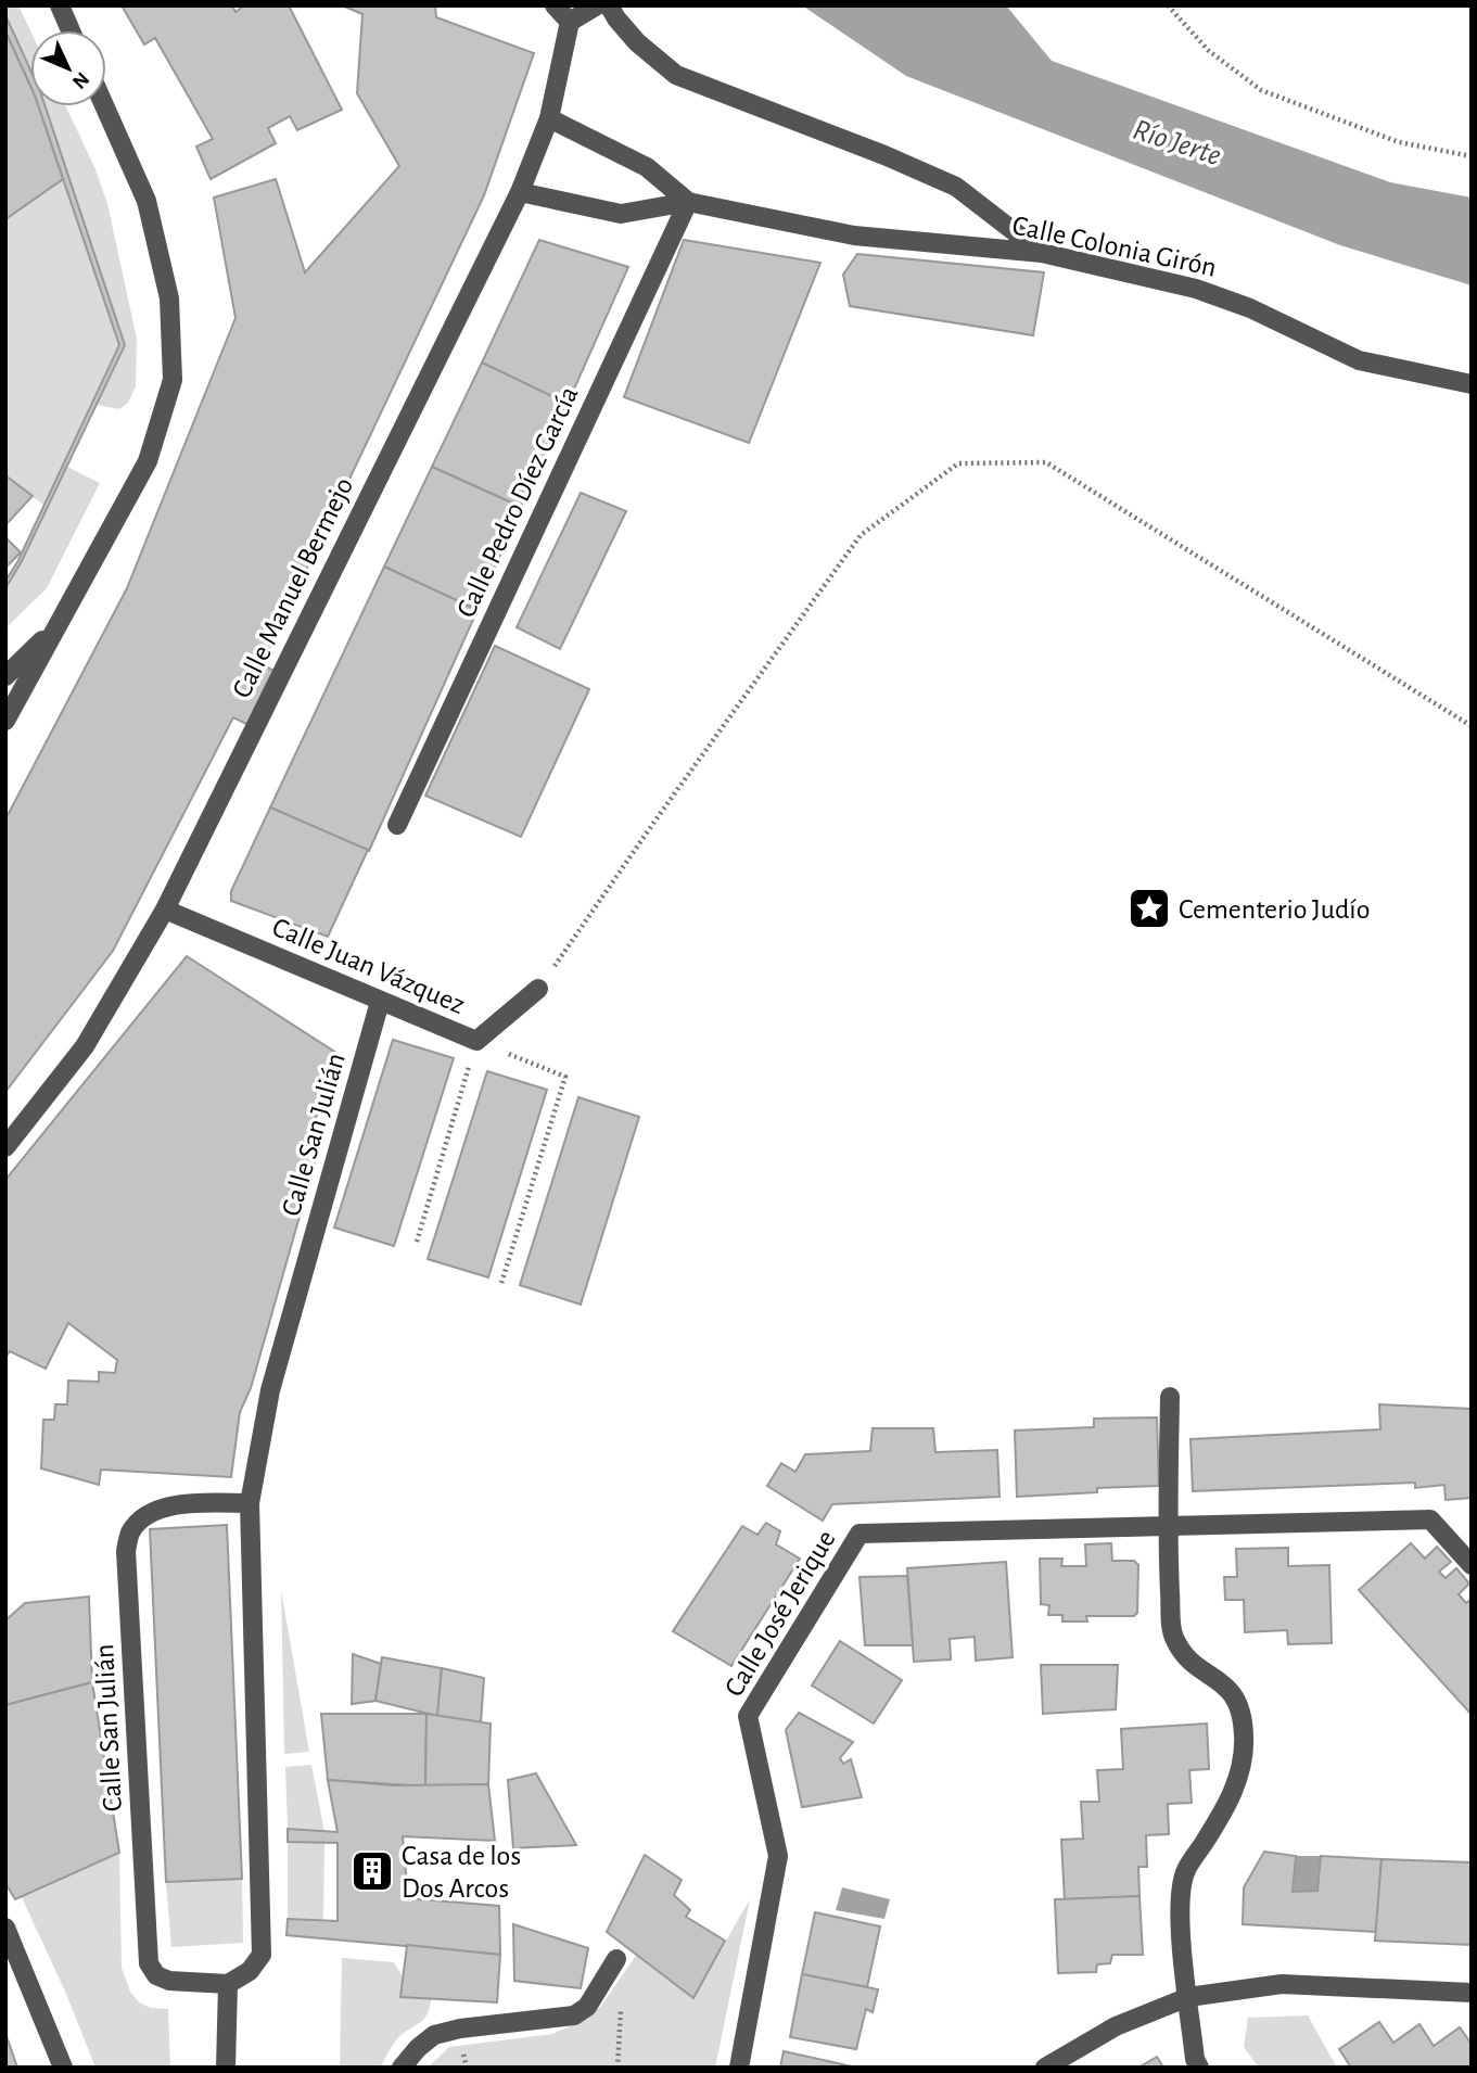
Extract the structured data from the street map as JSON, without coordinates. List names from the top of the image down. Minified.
{"streets":{"street":["Calle Colonia Girón","Calle Pedro Díez García","Calle Manuel Bermejo","Calle Juan Vázquez","Calle San Julián","Calle José Jerique"]},"crossings":[["Calle Colonia Girón","Calle Pedro Díez García"],["Calle Colonia Girón","Calle Manuel Bermejo"],["Calle Manuel Bermejo","Calle Juan Vázquez"],["Calle Juan Vázquez","Calle San Julián"]],"water":["Río Jerte"],"places":{"place":["Cementerio Judío"],"building":["Casa de los Dos Arcos"]},"north":"bottom right"}
